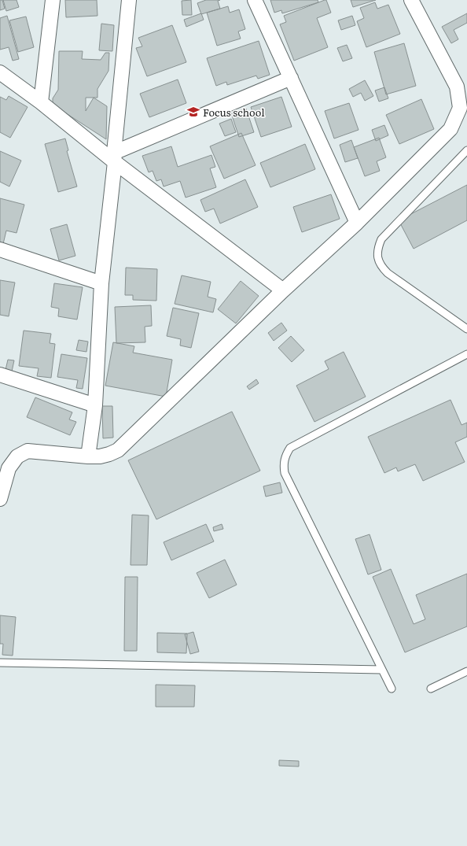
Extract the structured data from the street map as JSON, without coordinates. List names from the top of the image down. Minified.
{"places":{"school or university":["Focus school"]}}
